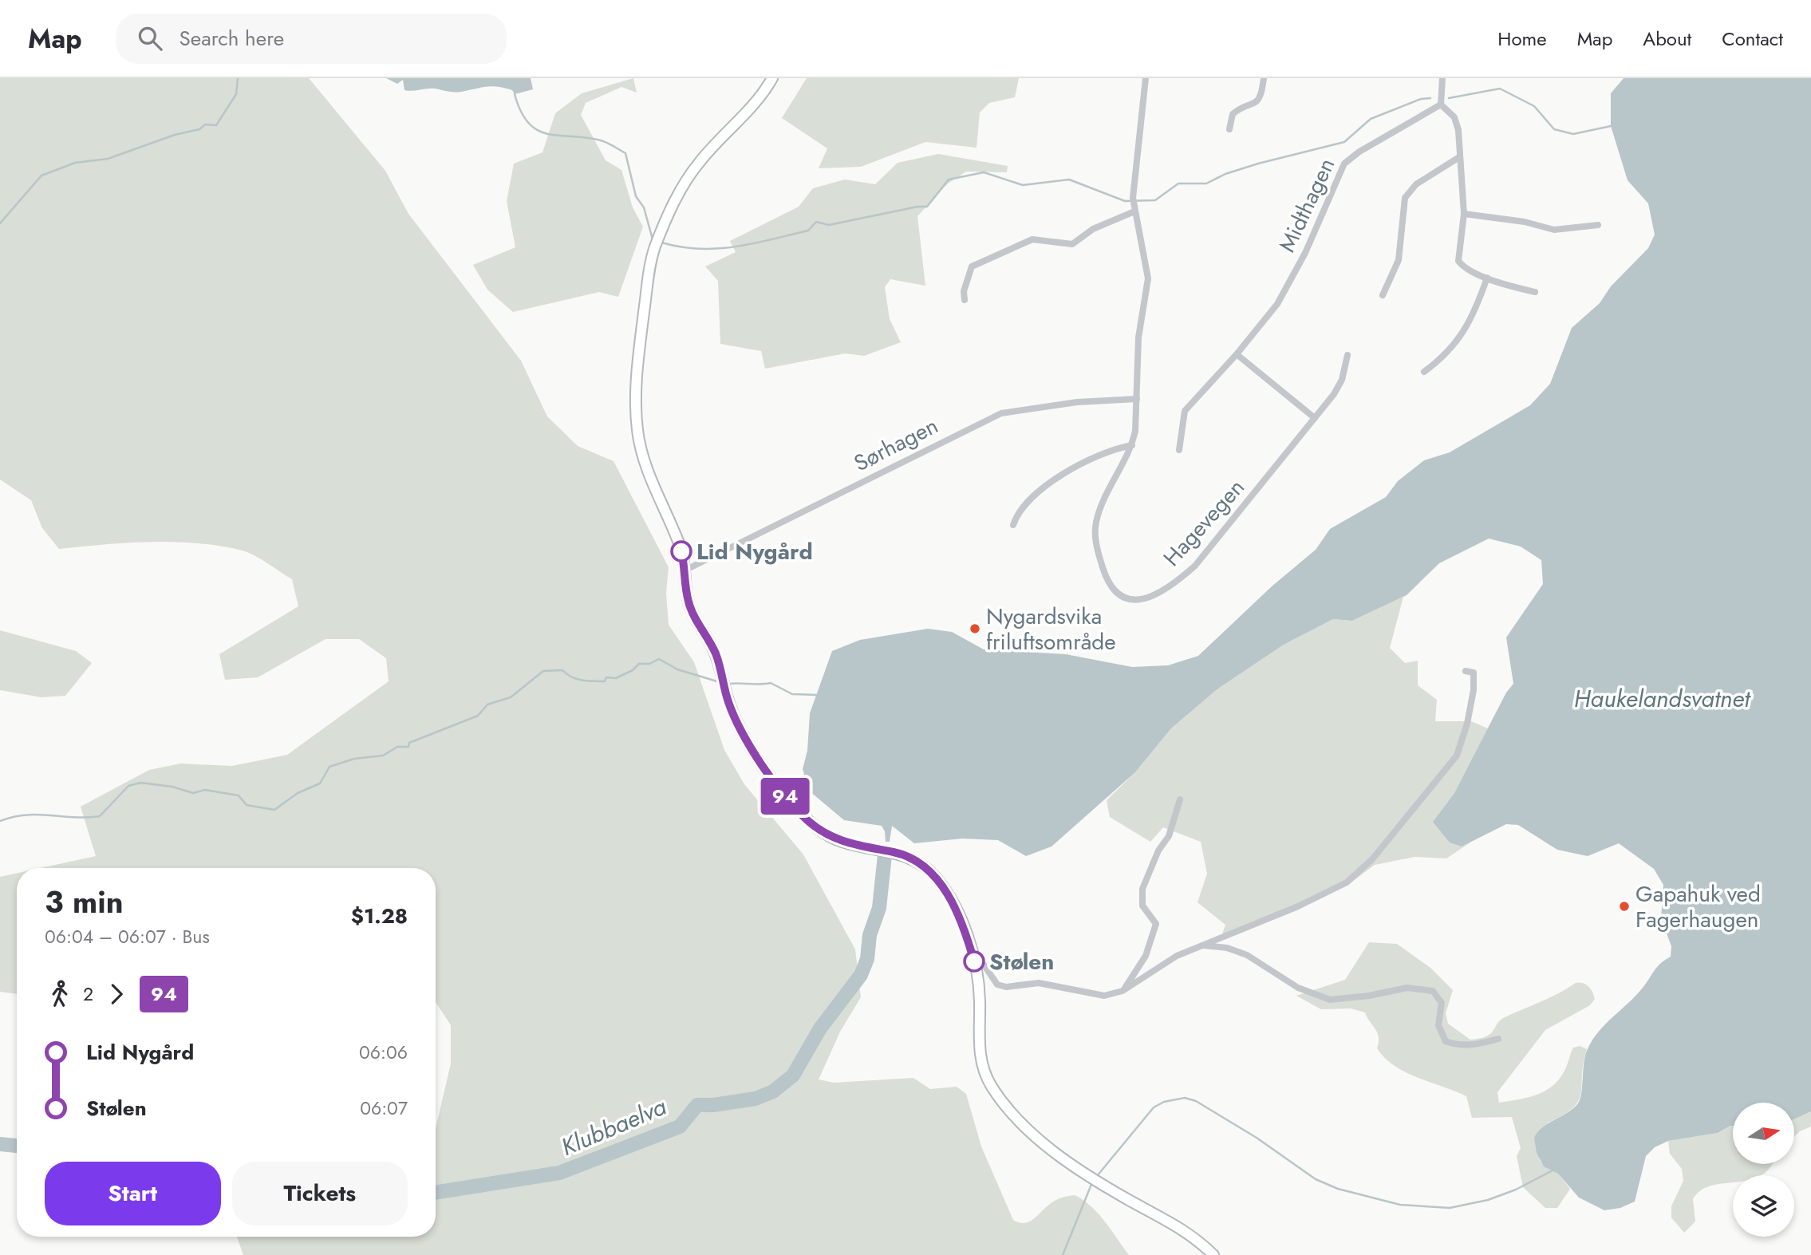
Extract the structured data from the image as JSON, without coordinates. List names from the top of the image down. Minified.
{"streets":{"street":["Midthagen","Sørhagen","Hagevegen"]},"crossings":[["Sørhagen","Hagevegen"]],"water":["Haukelandsvatnet","Klubbaelva"],"places":["Lid Nygård","Nygardsvika friluftsområde","Gapahuk ved Fagerhaugen","Stølen"],"lines":["bus line 94"],"north":"right","page":{"header":"Map","search":"Search here","nav":["Home","Map","About","Contact"],"on_map":"94","heading":["3 min","06:04 – 06:07 · Bus","$1.28"],"legs":["2","94"],"list":[{"name":"Lid Nygård","value":"06:06"},{"name":"Stølen","value":"06:07"}],"buttons":["Start","Tickets"]}}
